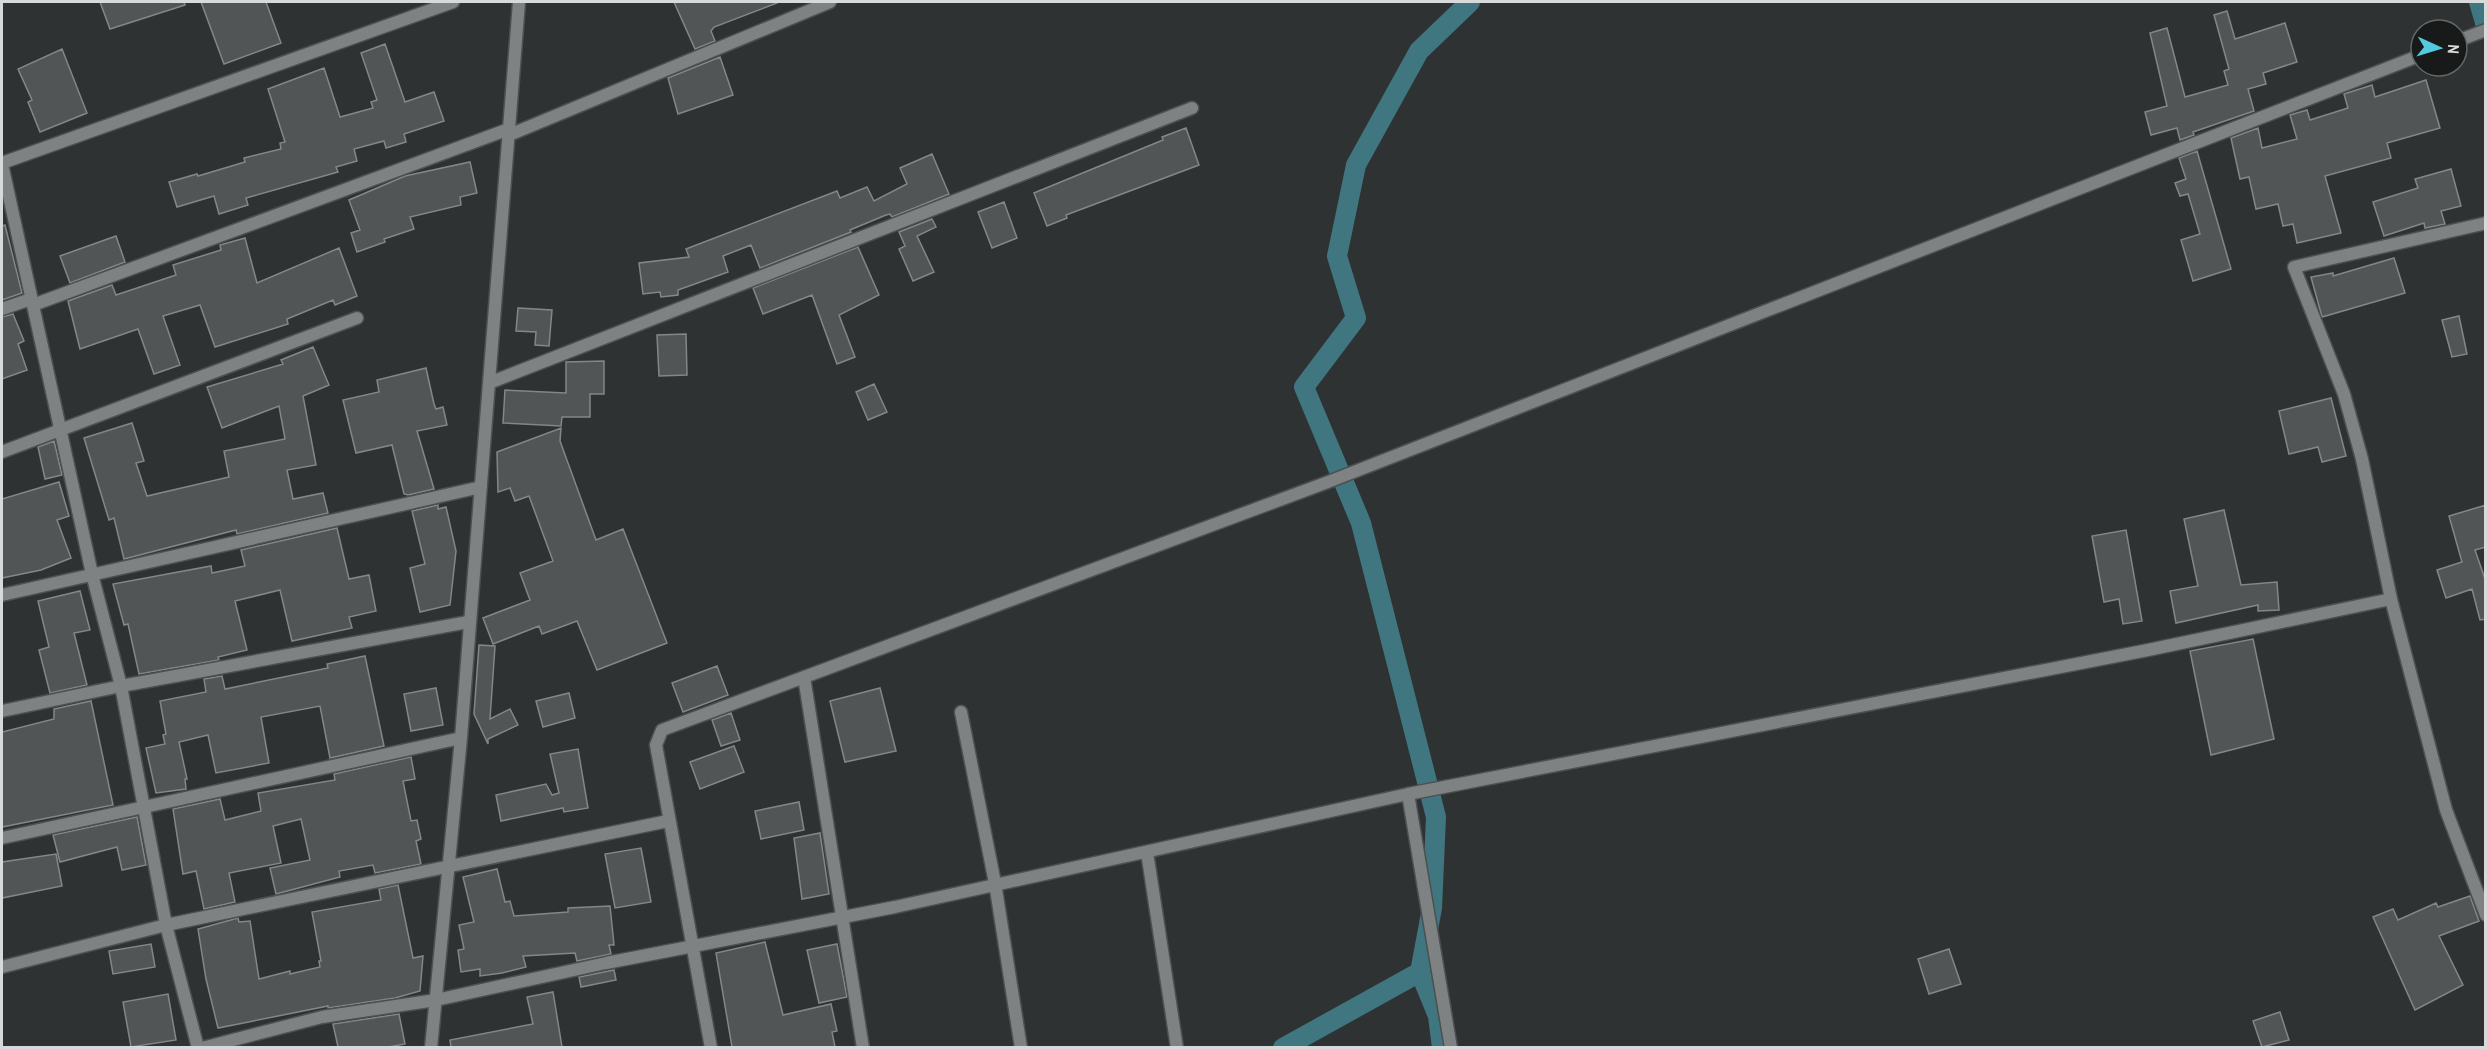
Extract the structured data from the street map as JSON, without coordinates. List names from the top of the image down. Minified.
{"north":"right"}
